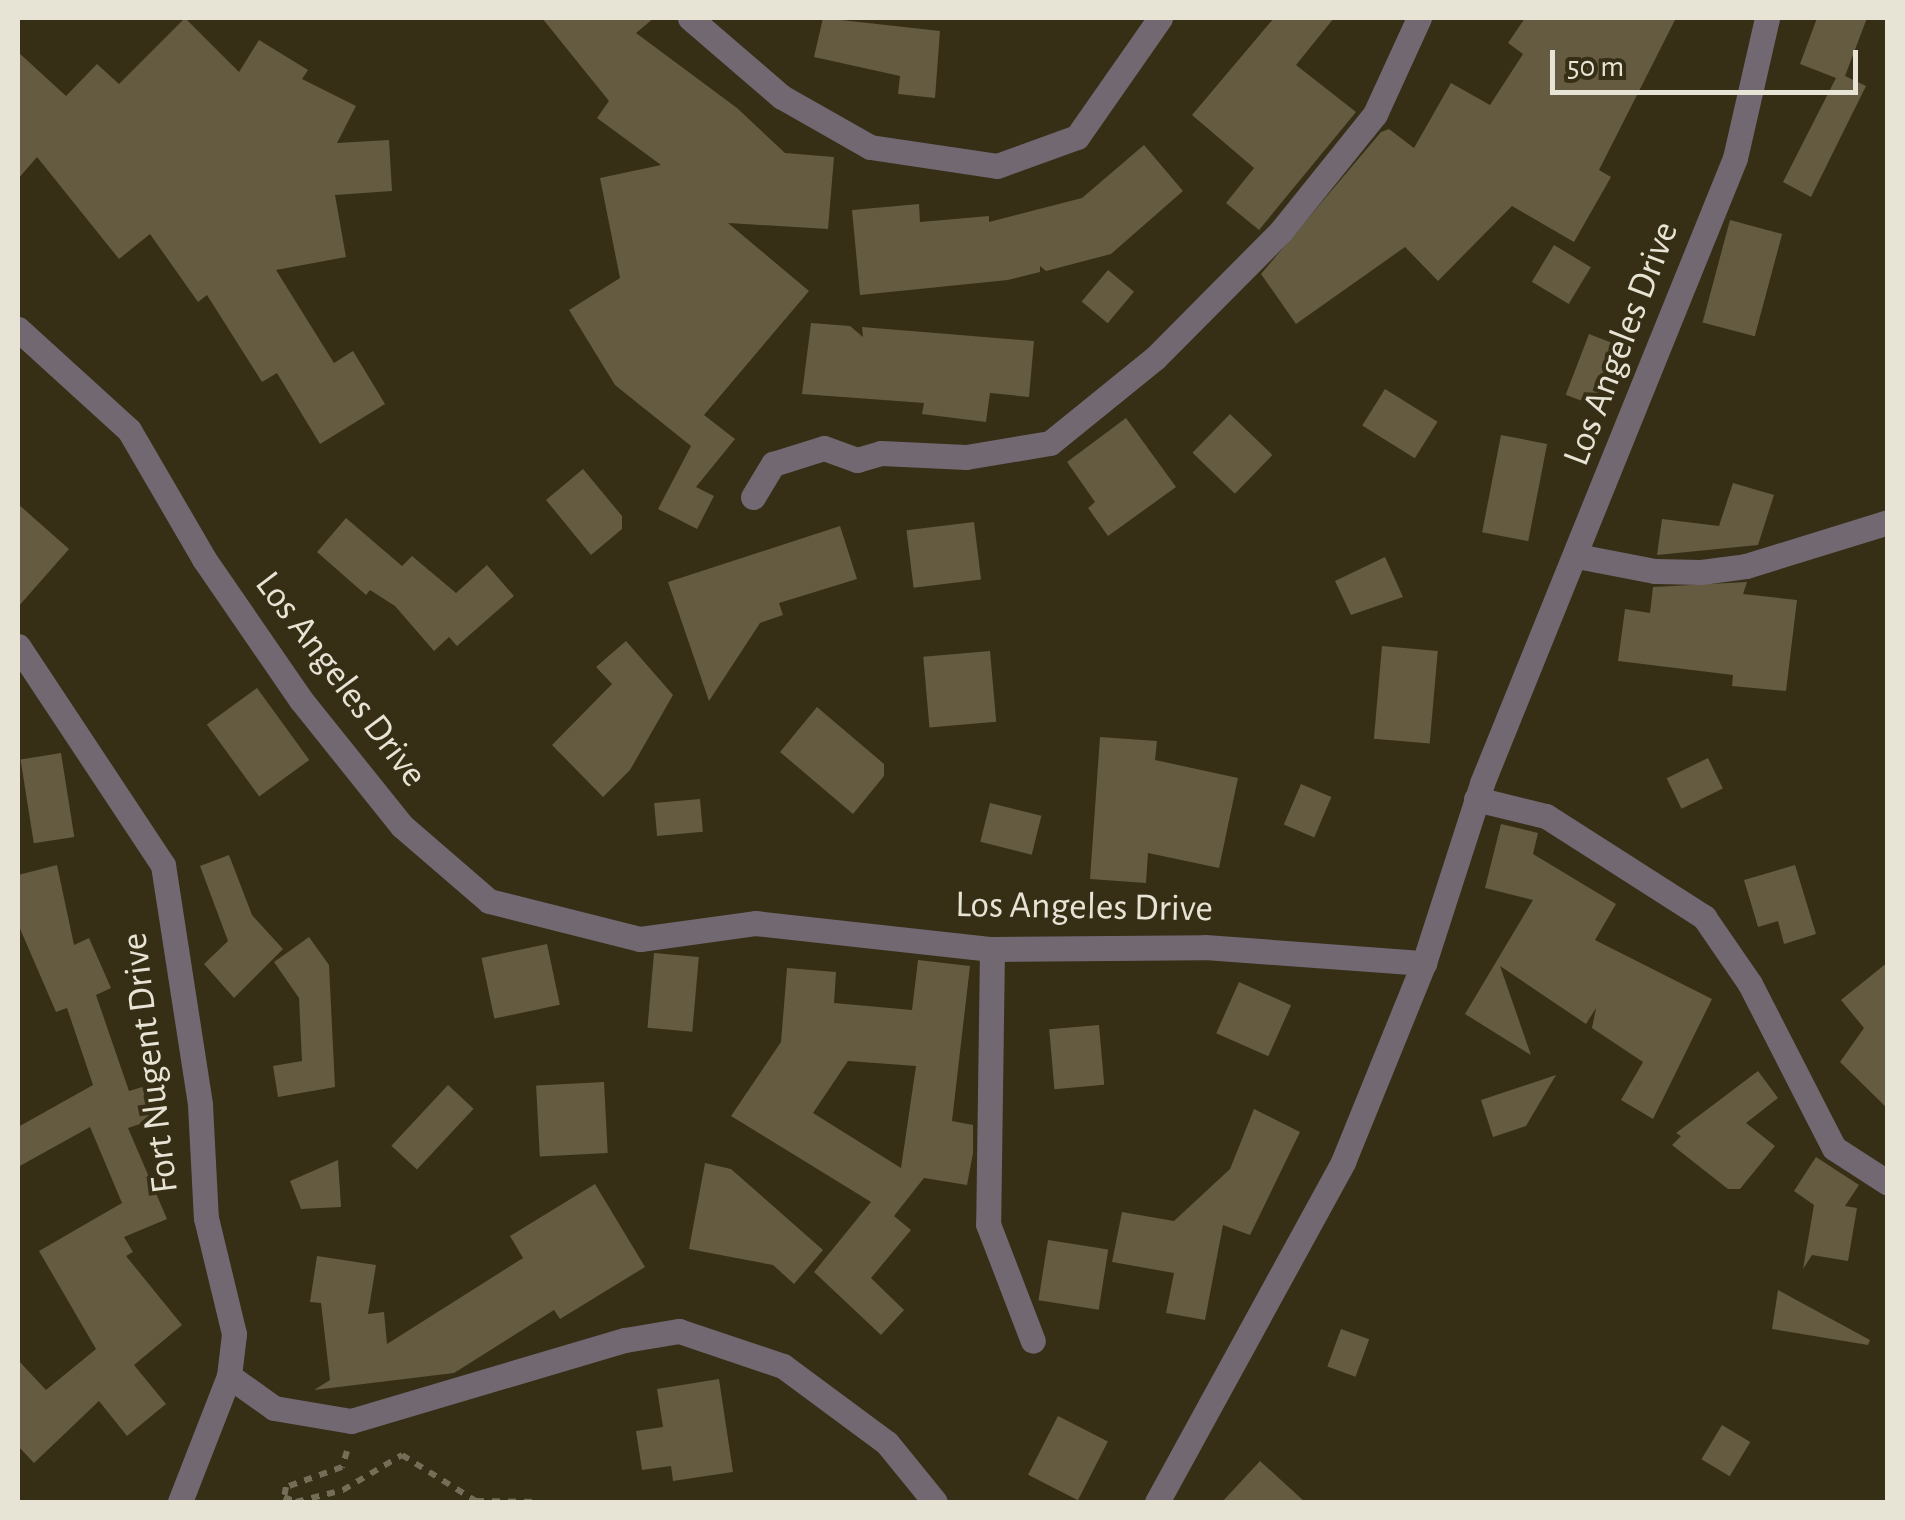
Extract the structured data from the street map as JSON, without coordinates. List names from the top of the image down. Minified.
{"streets":{"street":["Los Angeles Drive","Fort Nugent Drive"]},"scale_bar":"50 m"}
